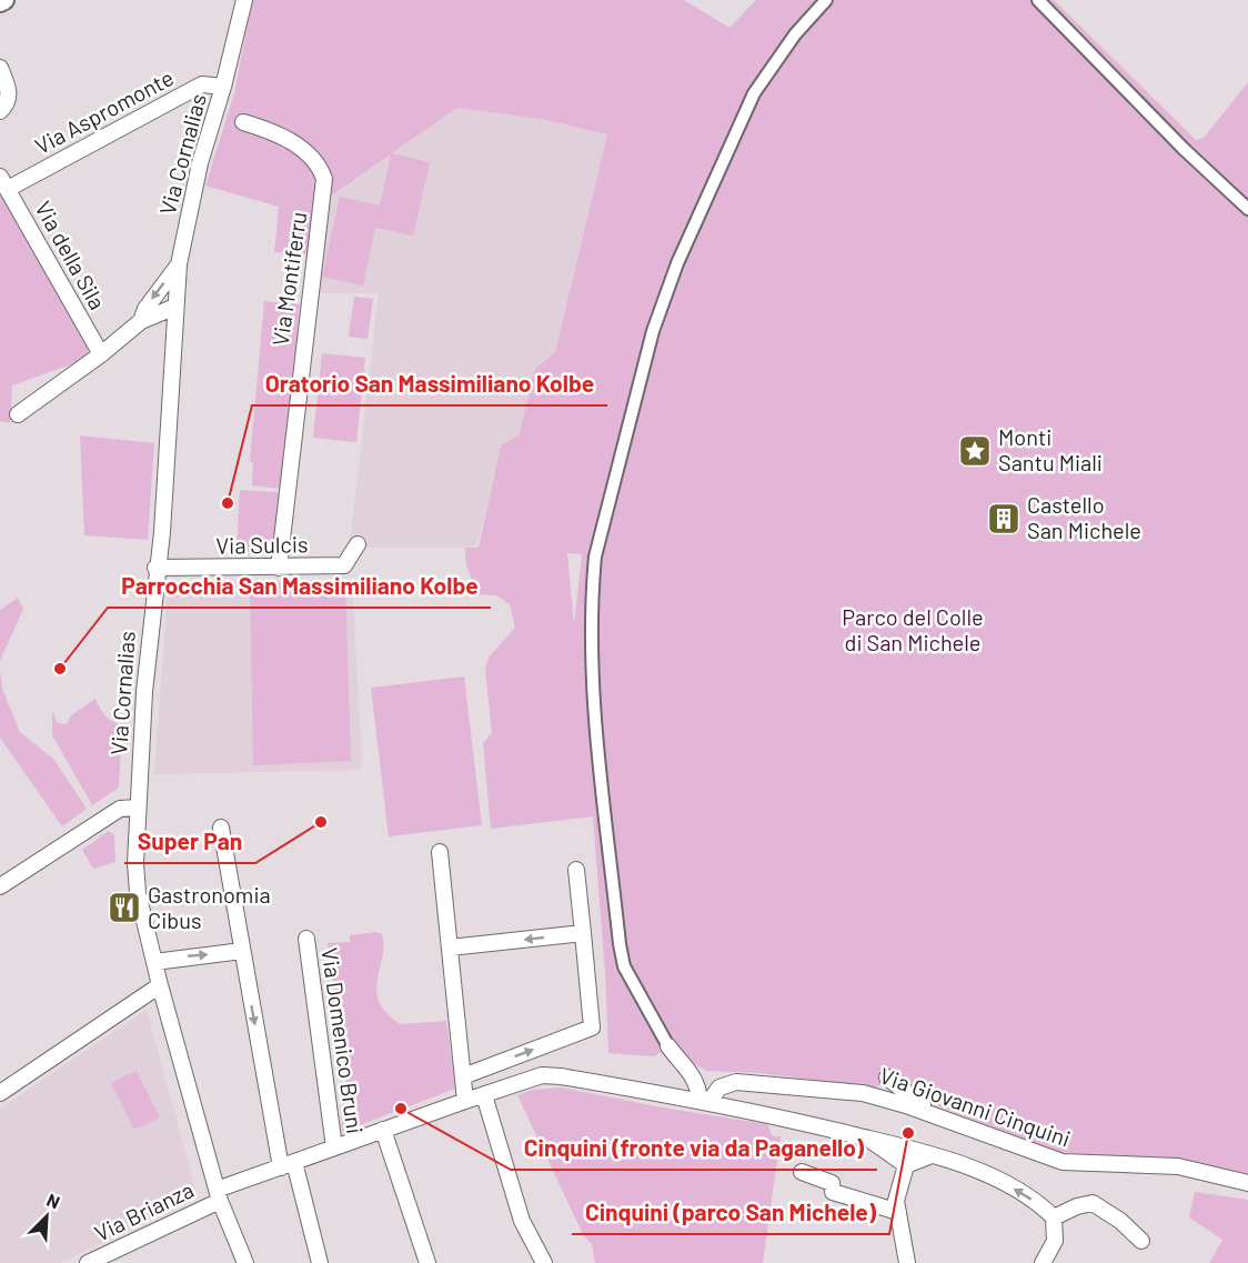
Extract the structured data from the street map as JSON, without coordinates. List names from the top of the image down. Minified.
{"streets":{"street":["Via Aspromonte","Via Cornalias","Via della Sila","Via Montiferru","Via Sulcis","Via Domenico Bruni","Via Giovanni Cinquini","Via Brianza"]},"crossings":[["Via Aspromonte","Via Cornalias"],["Via Aspromonte","Via della Sila"],["Via Cornalias","Via Sulcis"],["Via Cornalias","Via Brianza"],["Via Montiferru","Via Sulcis"]],"parks":["Parco del Colle di San Michele"],"places":{"place":["Monti Santu Miali"],"other":["Oratorio San Massimiliano Kolbe","Parrocchia San Massimiliano Kolbe","Super Pan","Cinquini (fronte via da Paganello)","Cinquini (parco San Michele)"],"building":["Castello San Michele"],"restaurant":["Gastronomia Cibus"]},"north":"top right"}
